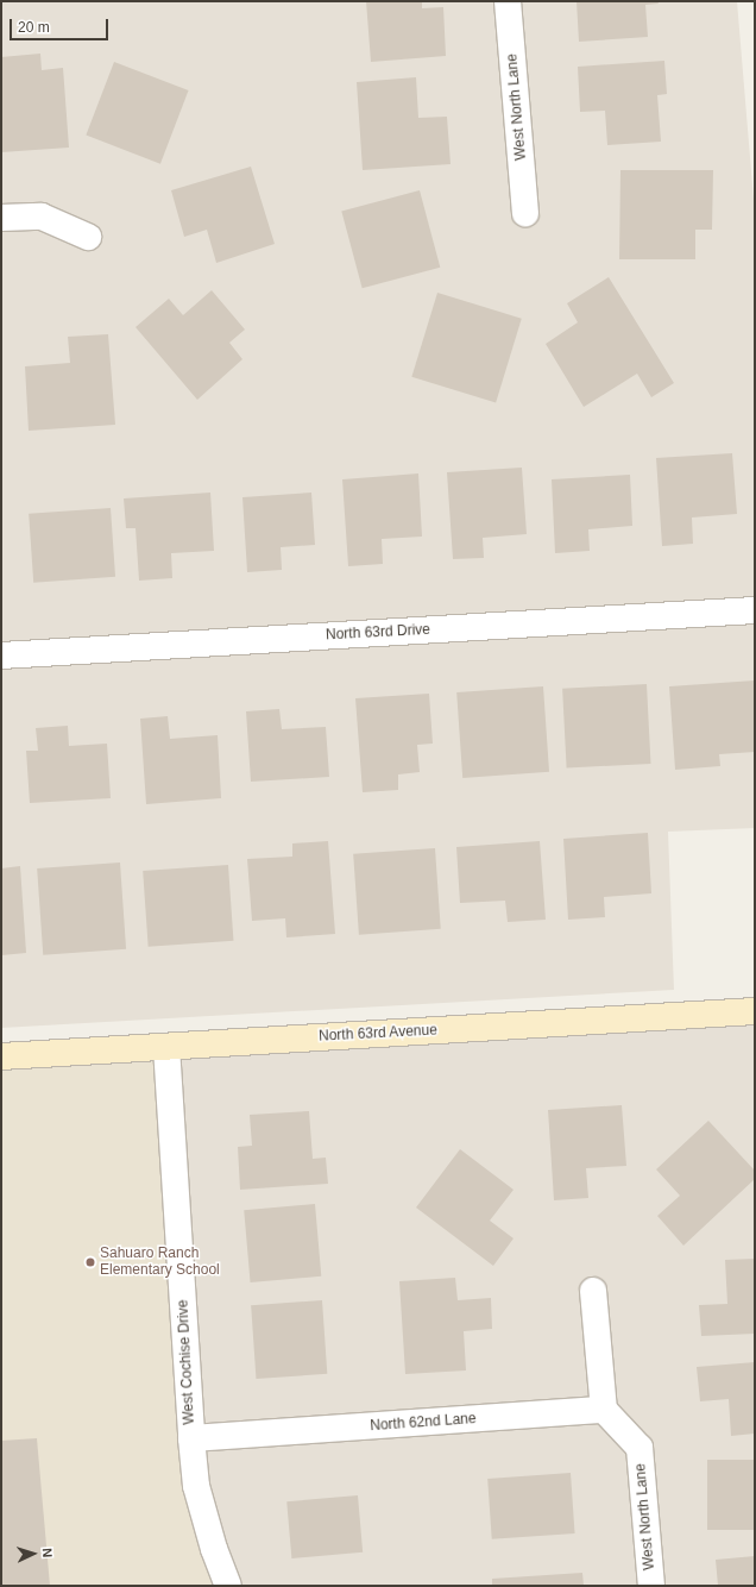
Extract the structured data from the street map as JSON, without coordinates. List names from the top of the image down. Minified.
{"streets":{"street":["West North Lane","North 63rd Drive","North 63rd Avenue","West Cochise Drive","North 62nd Lane"]},"crossings":[["West North Lane","North 62nd Lane"],["North 63rd Avenue","West Cochise Drive"],["West Cochise Drive","North 62nd Lane"]],"places":["Sahuaro Ranch Elementary School"],"scale_bar":"20 m","north":"right"}
